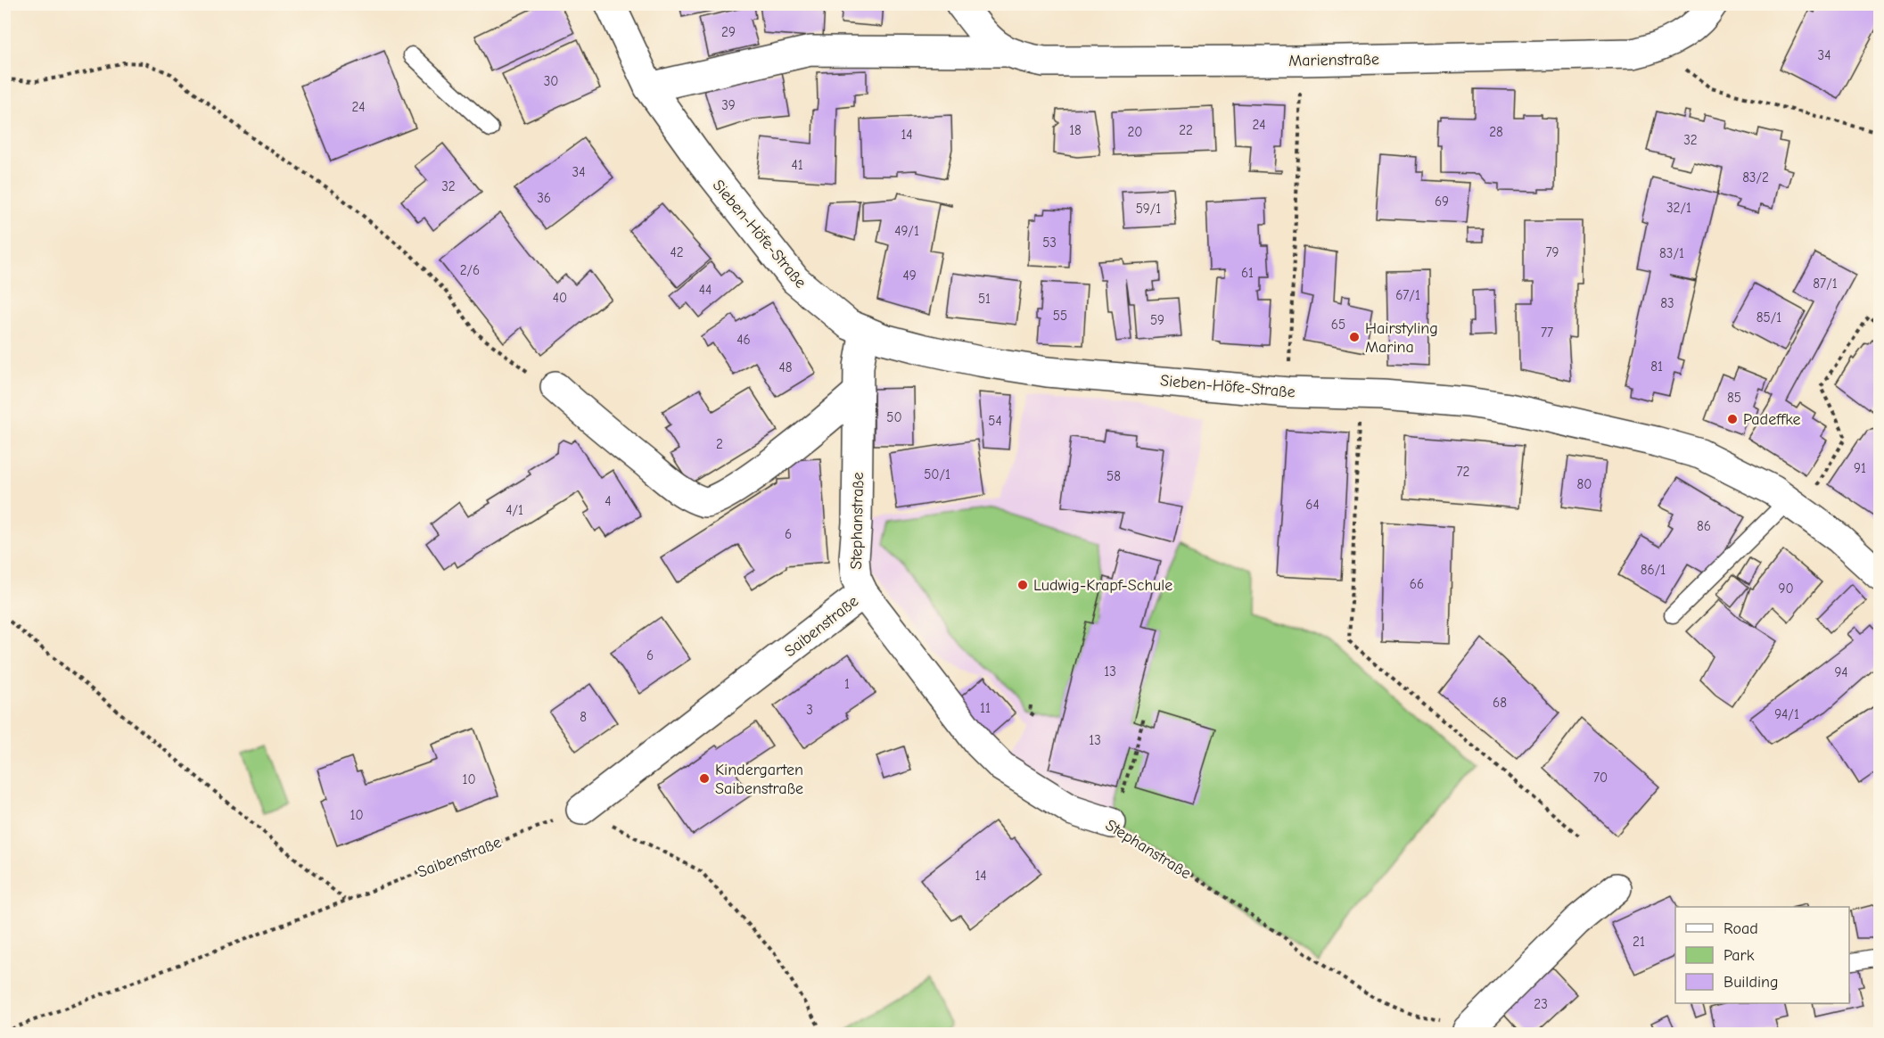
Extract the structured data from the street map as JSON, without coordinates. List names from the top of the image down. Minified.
{"streets":{"street":["Marienstraße","Sieben-Höfe-Straße","Stephanstraße","Saibenstraße"]},"crossings":[["Sieben-Höfe-Straße","Stephanstraße"],["Stephanstraße","Saibenstraße"]],"places":["Hairstyling Marina","Padeffke","Ludwig-Krapf-Schule","Kindergarten Saibenstraße"],"house_numbers":["29","34","30","39","24","24","18","22","20","28","14","32","41","34","83/2","32","36","69","32/1","59/1","49/1","53","42","79","83/1","2/6","61","49","87/1","44","67/1","40","51","83","55","85/1","59","65","77","46","81","48","85","50","54","2","91","72","50/1","58","80","4","64","4/1","86","6","86/1","66","90","6","13","94","1","68","11","3","94/1","8","13","70","10","10","14","21","23"],"legend":["Road","Park","Building"]}
